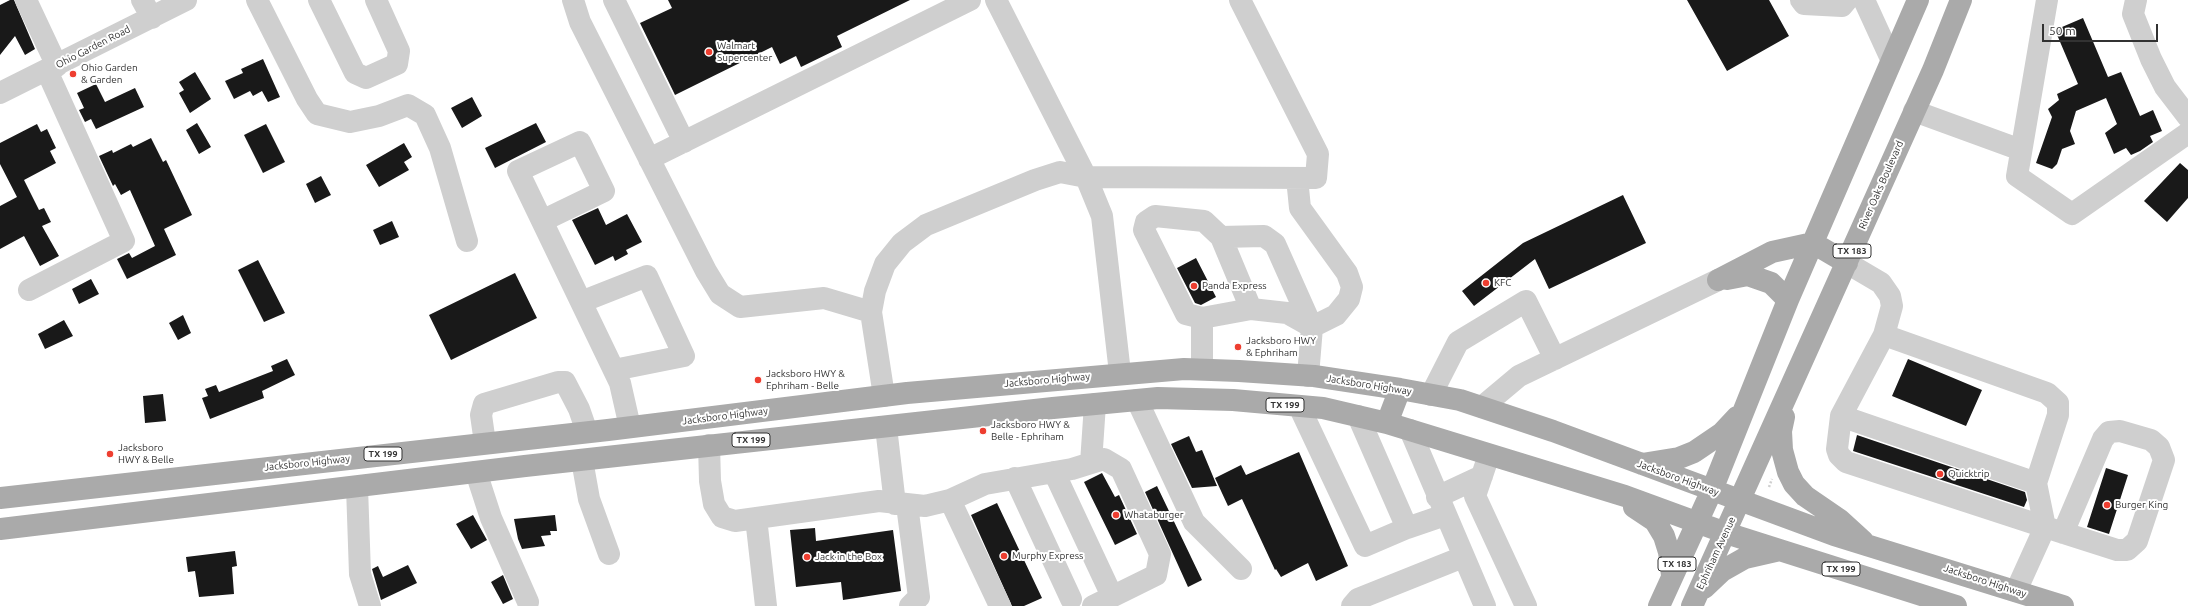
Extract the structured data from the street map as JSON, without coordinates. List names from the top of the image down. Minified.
{"streets":{"main road":["River Oaks Boulevard","TX 183","Jacksboro Highway","TX 199","Ephriham Avenue"],"street":["Ohio Garden Road"]},"crossings":[["River Oaks Boulevard","Jacksboro Highway"],["River Oaks Boulevard","Ephriham Avenue"],["TX 183","Jacksboro Highway"],["TX 183","TX 199"],["Jacksboro Highway","Ephriham Avenue"],["TX 199","Ephriham Avenue"]],"places":["Walmart Supercenter","Ohio Garden & Garden","KFC","Panda Express","Jacksboro HWY & Ephriham","Jacksboro HWY & Ephriham - Belle","Jacksboro HWY & Belle - Ephriham","Jacksboro HWY & Belle","Quicktrip","Burger King","Whataburger","Murphy Express","Jack in the Box"],"scale_bar":"50 m"}
